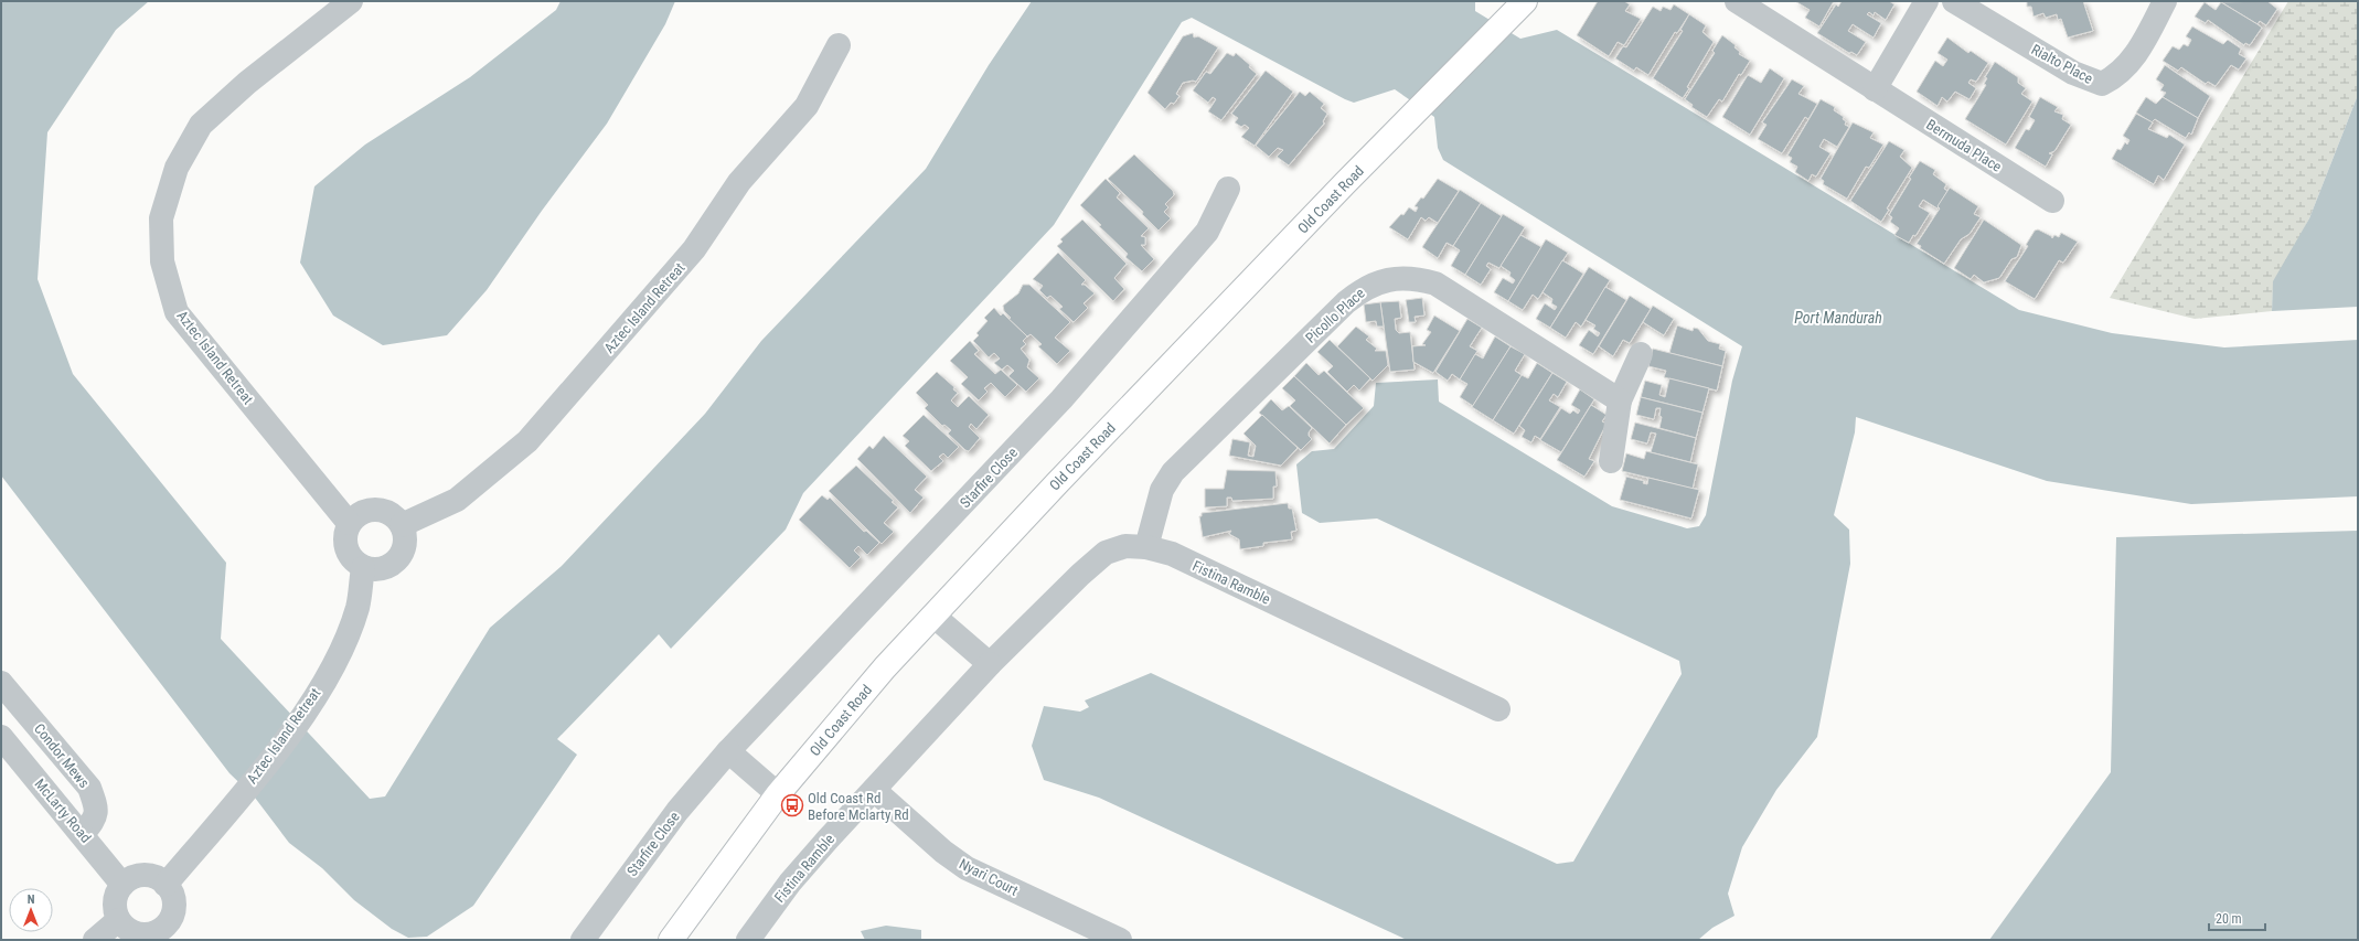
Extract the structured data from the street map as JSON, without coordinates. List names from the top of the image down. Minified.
{"streets":{"main road":["Old Coast Road"],"street":["Rialto Place","Bermuda Place","Aztec Island Retreat","Picollo Place","Starfire Close","Fistina Ramble","Condor Mews","McLarty Road","Nyari Court"]},"crossings":[["Aztec Island Retreat","McLarty Road"],["Picollo Place","Fistina Ramble"],["Fistina Ramble","Nyari Court"],["Condor Mews","McLarty Road"]],"water":["Port Mandurah"],"places":{"bus stop":["Old Coast Rd Before Mclarty Rd"]},"scale_bar":"20 m","north":"top"}
